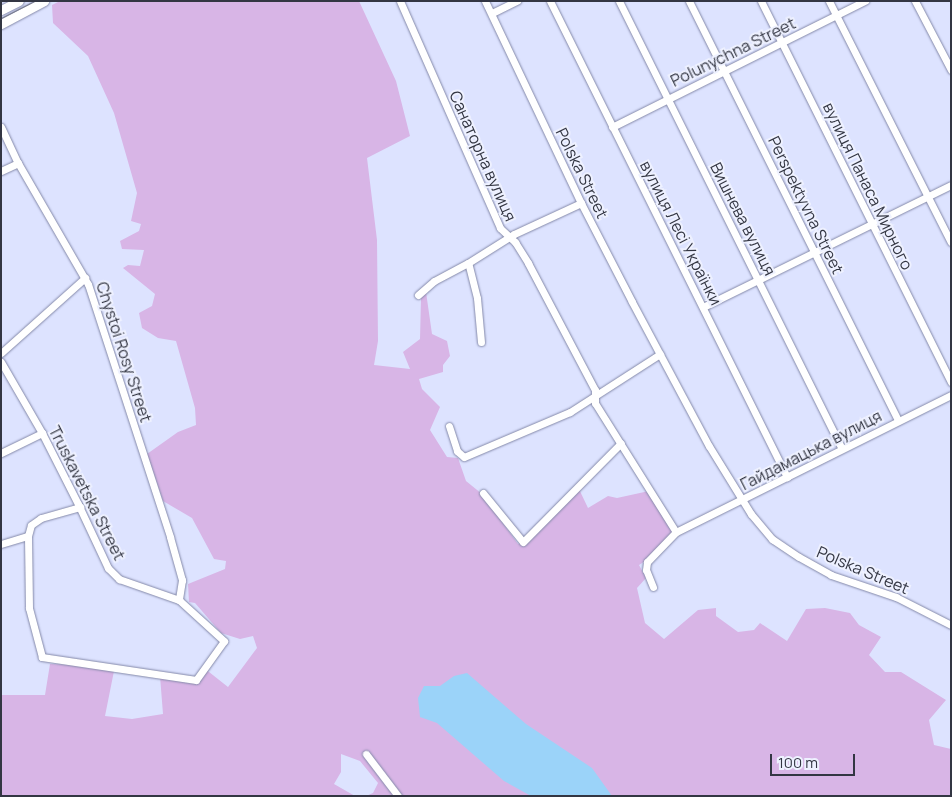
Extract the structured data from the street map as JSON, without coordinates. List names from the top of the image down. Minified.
{"streets":{"street":["Polunychna Street","Санаторна вулиця","Polska Street","вулиця Панаса Мирного","Perspektyvna Street","Вишнева вулиця","вулиця Лесі Українки","Chystoi Rosy Street","Гайдамацька вулиця","Truskavetska Street"]},"crossings":[["Polunychna Street","вулиця Панаса Мирного"],["Polunychna Street","Perspektyvna Street"],["Polunychna Street","Вишнева вулиця"],["Polunychna Street","вулиця Лесі Українки"],["Санаторна вулиця","Гайдамацька вулиця"],["Polska Street","Гайдамацька вулиця"],["Perspektyvna Street","Гайдамацька вулиця"],["Вишнева вулиця","Гайдамацька вулиця"],["вулиця Лесі Українки","Гайдамацька вулиця"],["Chystoi Rosy Street","Truskavetska Street"]],"scale_bar":"100 m"}
